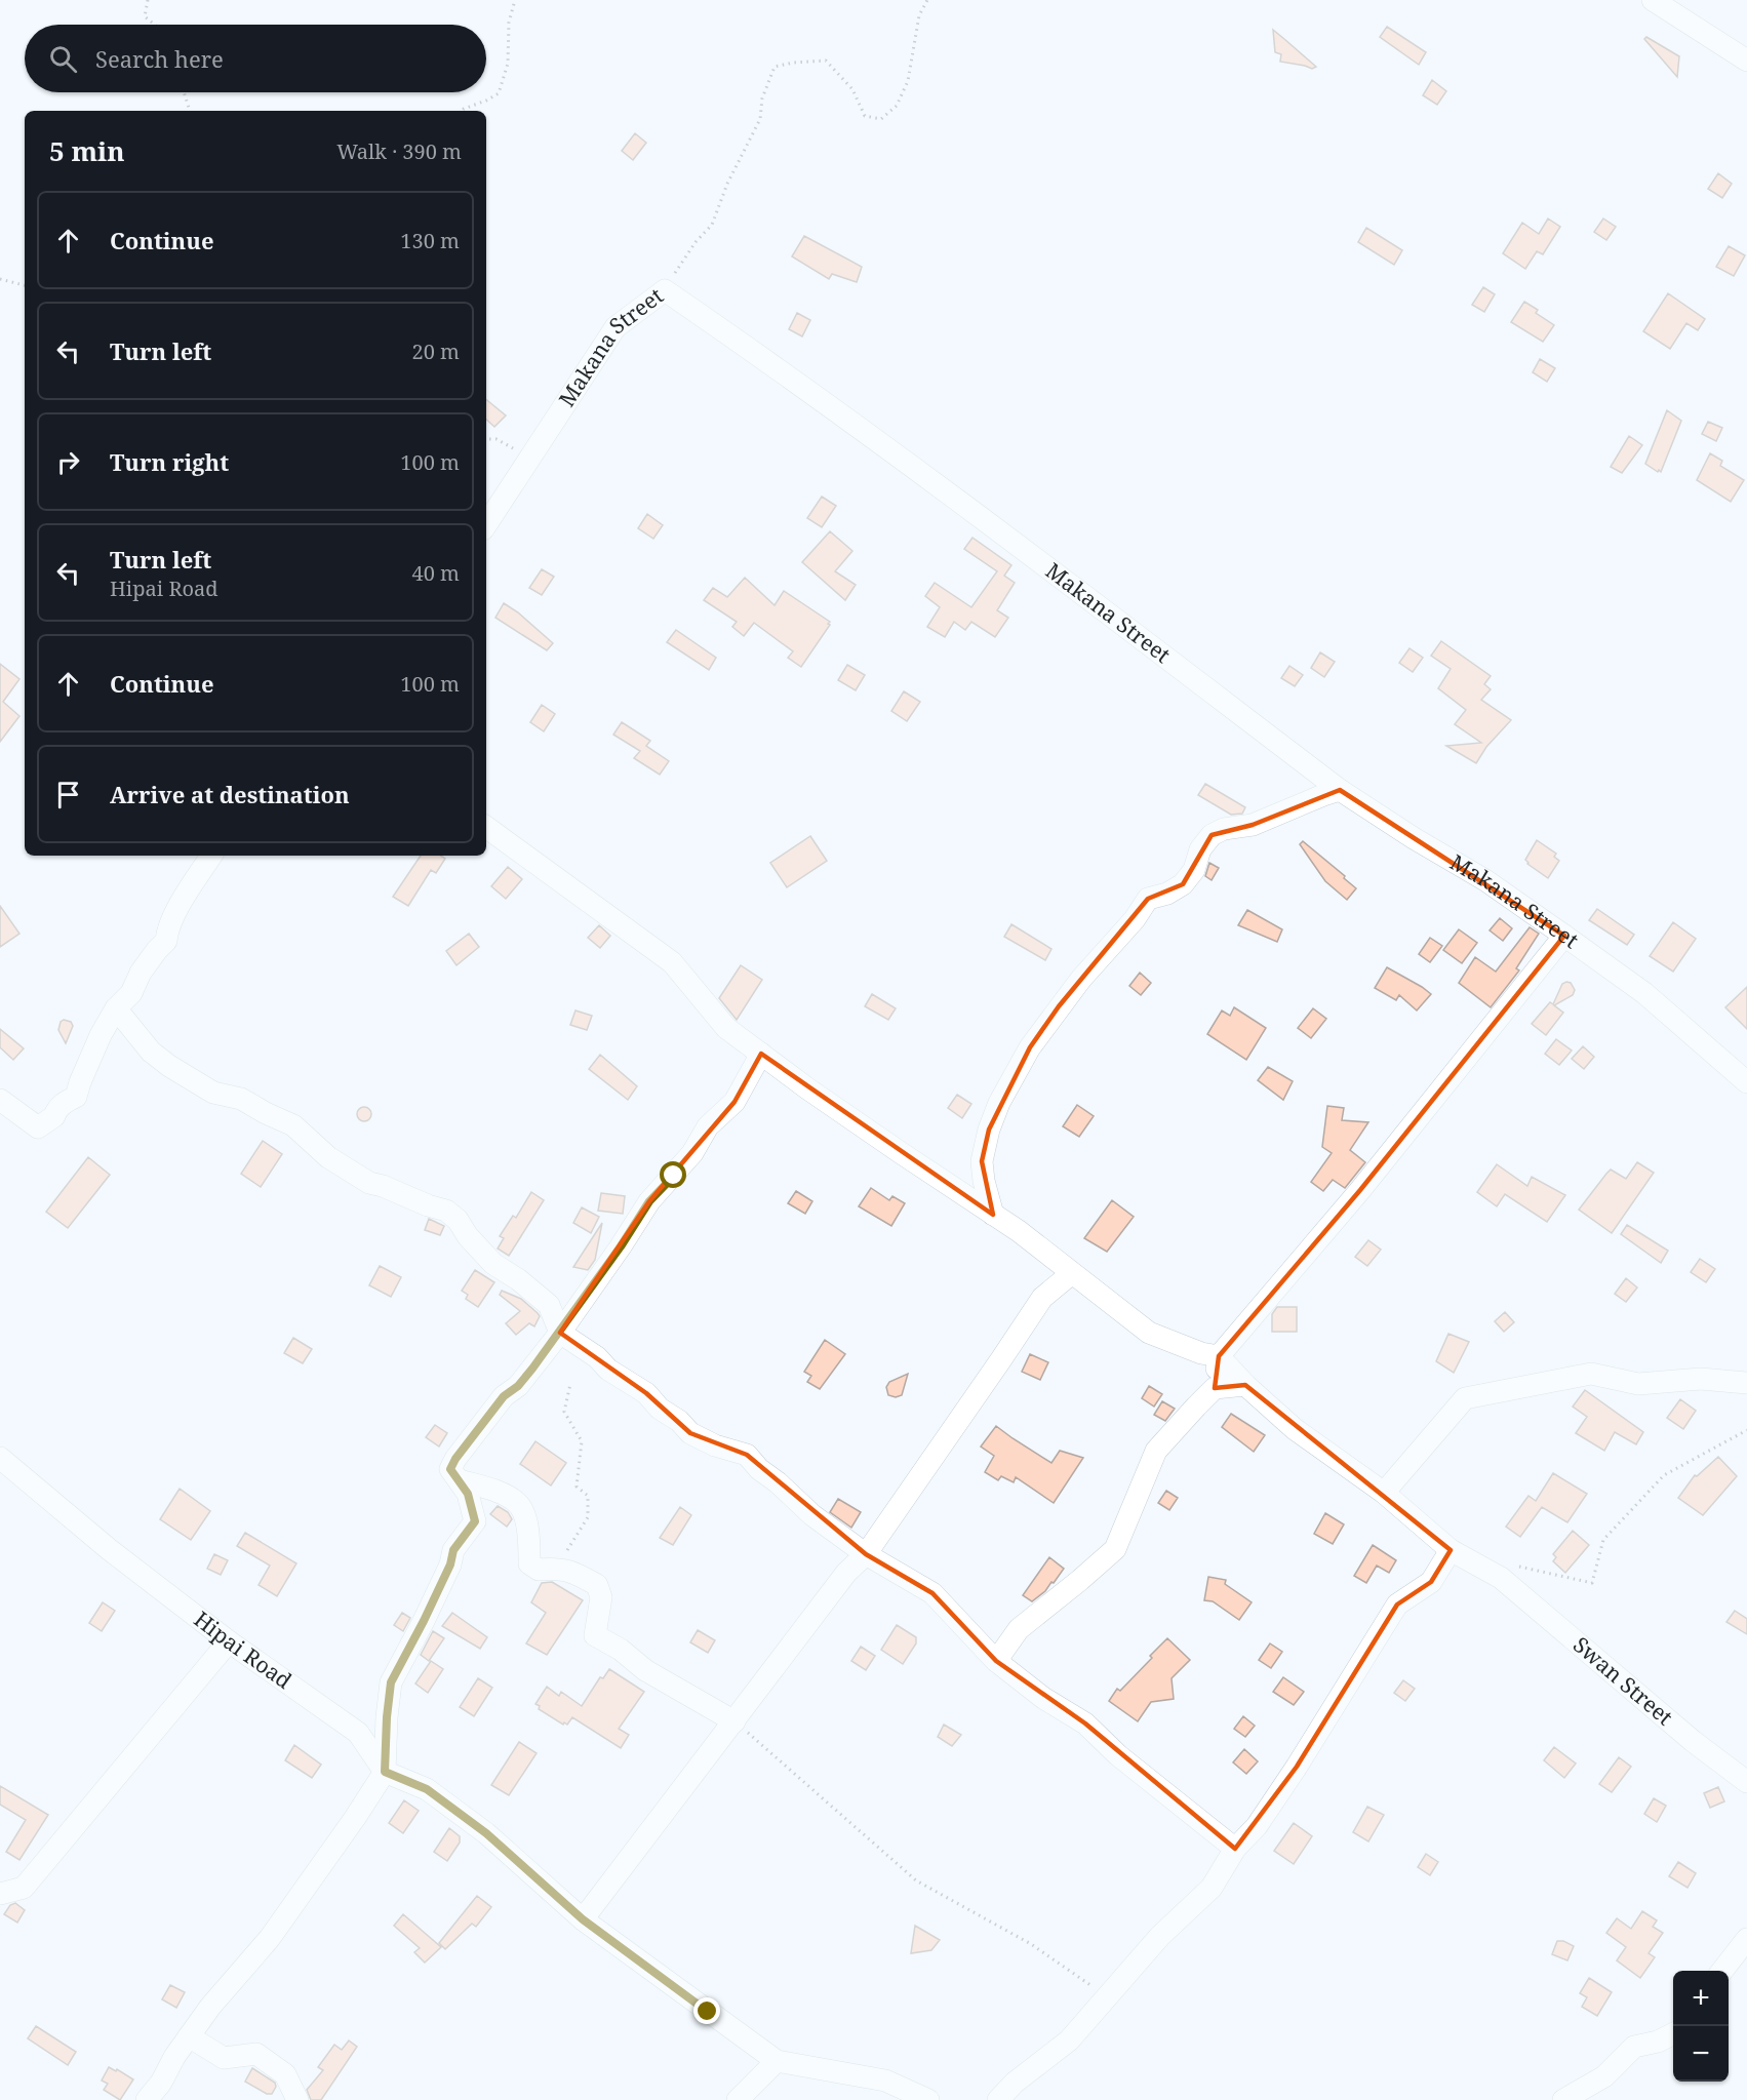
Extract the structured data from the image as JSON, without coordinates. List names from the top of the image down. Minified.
{"streets":{"street":["Makana Street","Hipai Road","Swan Street"]},"page":{"search":"Search here","heading":["5 min","Walk · 390 m"],"list":[["Continue","130 m"],["Turn left","20 m"],["Turn right","100 m"],["Turn left","Hipai Road","40 m"],["Continue","100 m"],"Arrive at destination"],"map_buttons":["+","−"]}}
